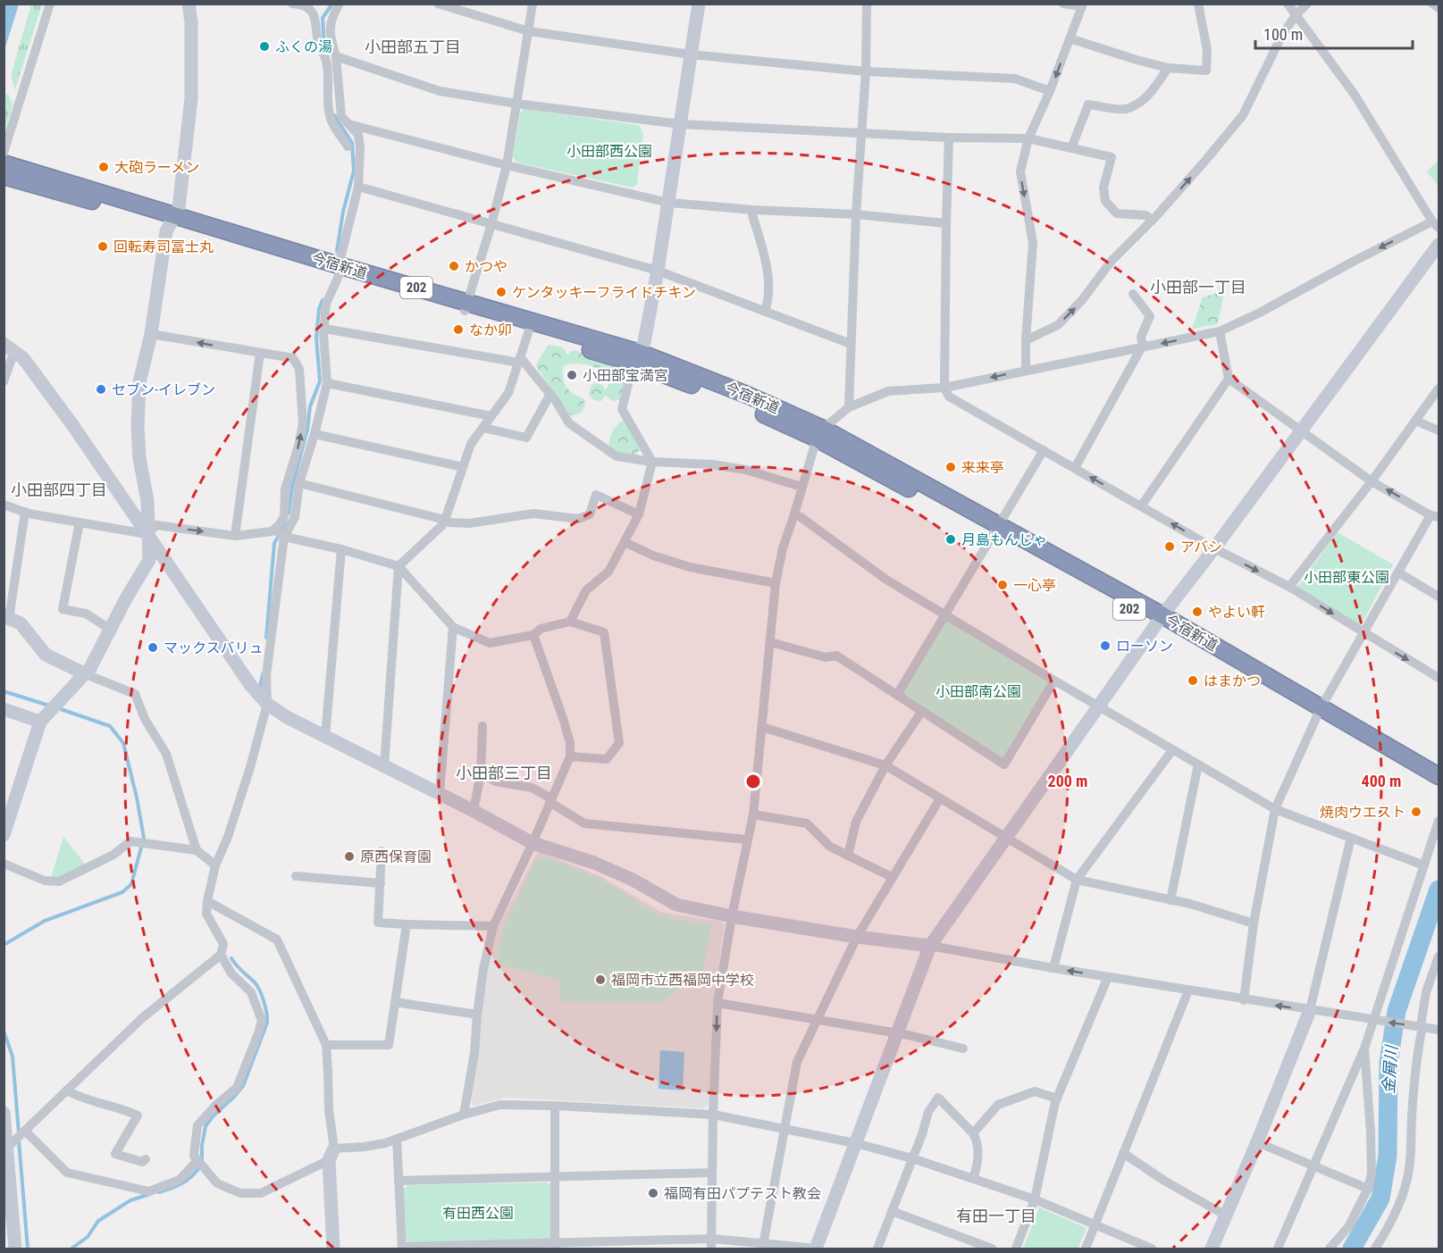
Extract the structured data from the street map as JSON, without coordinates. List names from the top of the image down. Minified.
{"streets":{"highway":["今宿新道","202"]},"districts":["小田部五丁目","小田部一丁目","小田部四丁目","小田部三丁目","有田一丁目"],"water":["金屑川"],"parks":["小田部西公園","小田部東公園","小田部南公園","有田西公園"],"places":["ふくの湯","大砲ラーメン","回転寿司冨士丸","かつや","ケンタッキーフライドチキン","なか卯","小田部宝満宮","セブン-イレブン","来来亭","月島もんじゃ","アバシ","一心亭","やよい軒","ローソン","マックスバリュ","はまかつ","焼肉ウエスト","原西保育園","福岡市立西福岡中学校","福岡有田パプテスト教会"],"scale_bar":"100 m","rings":["200 m","400 m"]}
